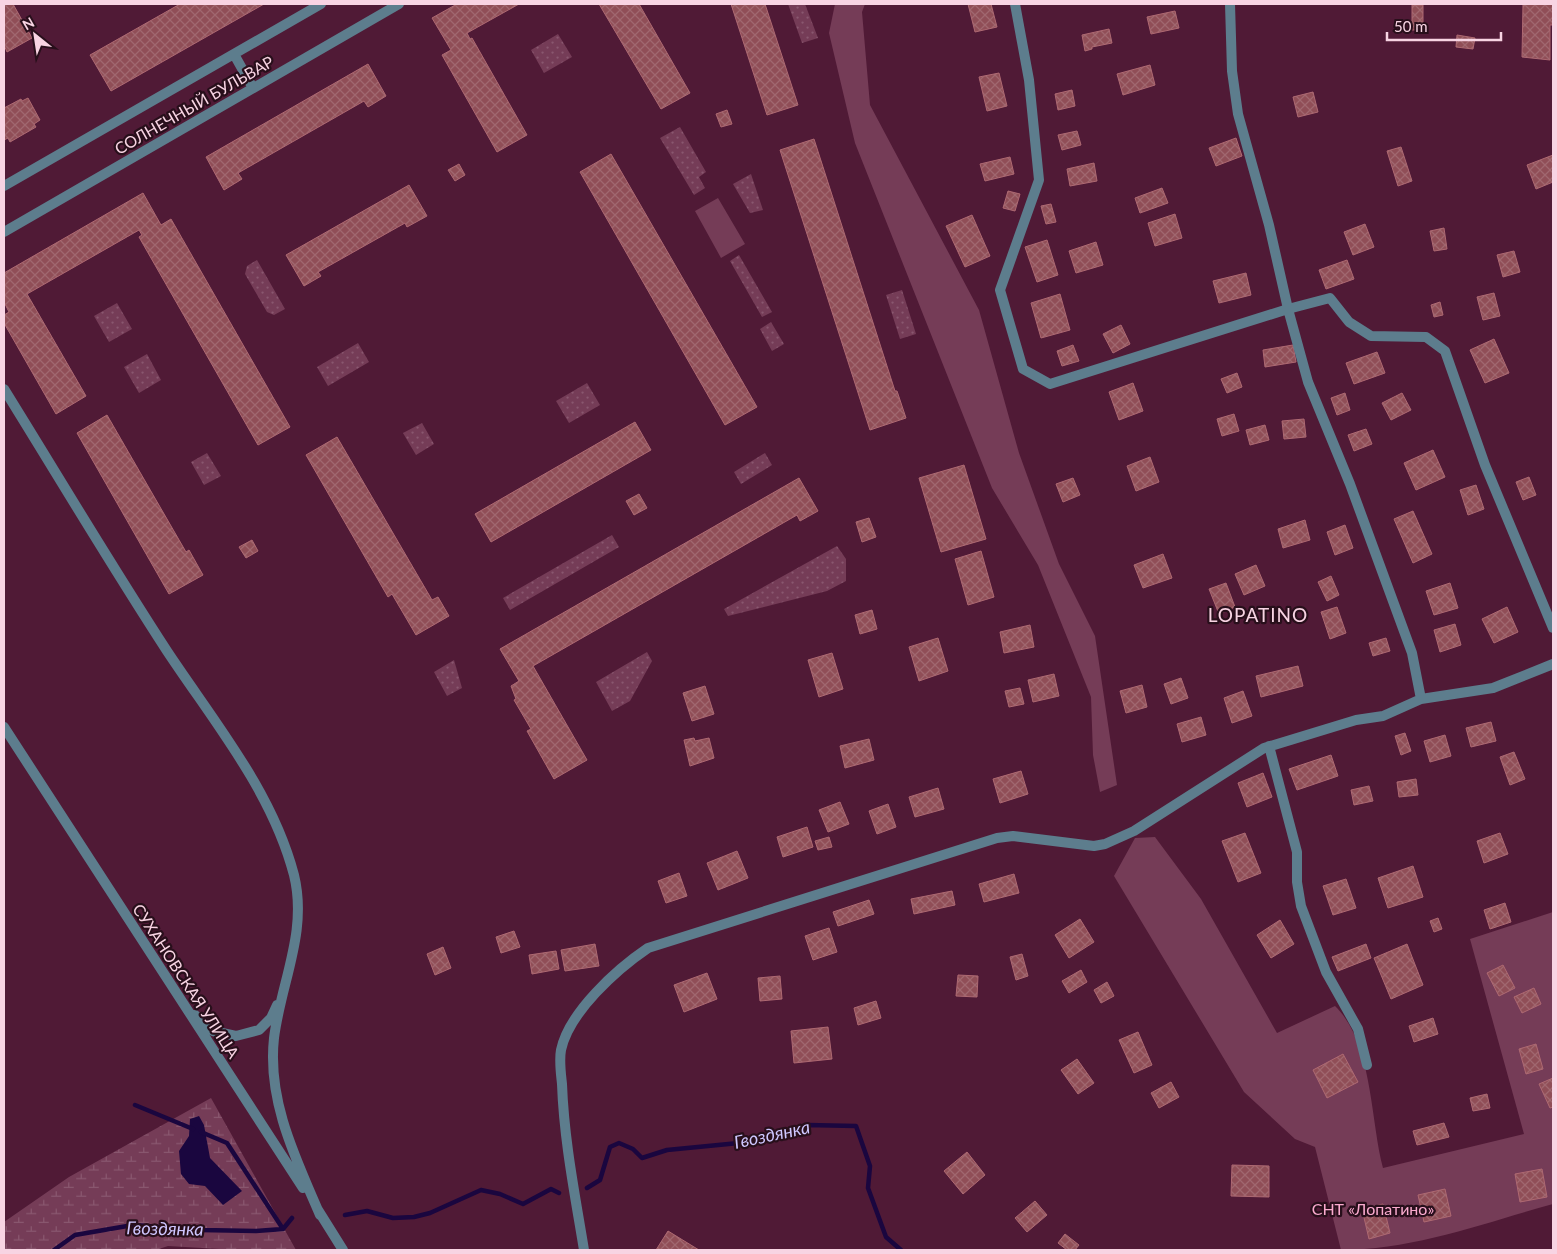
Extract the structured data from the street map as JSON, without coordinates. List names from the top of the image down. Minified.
{"streets":{"street":["СОЛНЕЧНЫЙ БУЛЬВАР","СУХАНОВСКАЯ УЛИЦА"]},"districts":["LOPATINO"],"water":["Гвоздянка"],"parks":["СНТ «Лопатино»"],"scale_bar":"50 m","north":"top left"}
